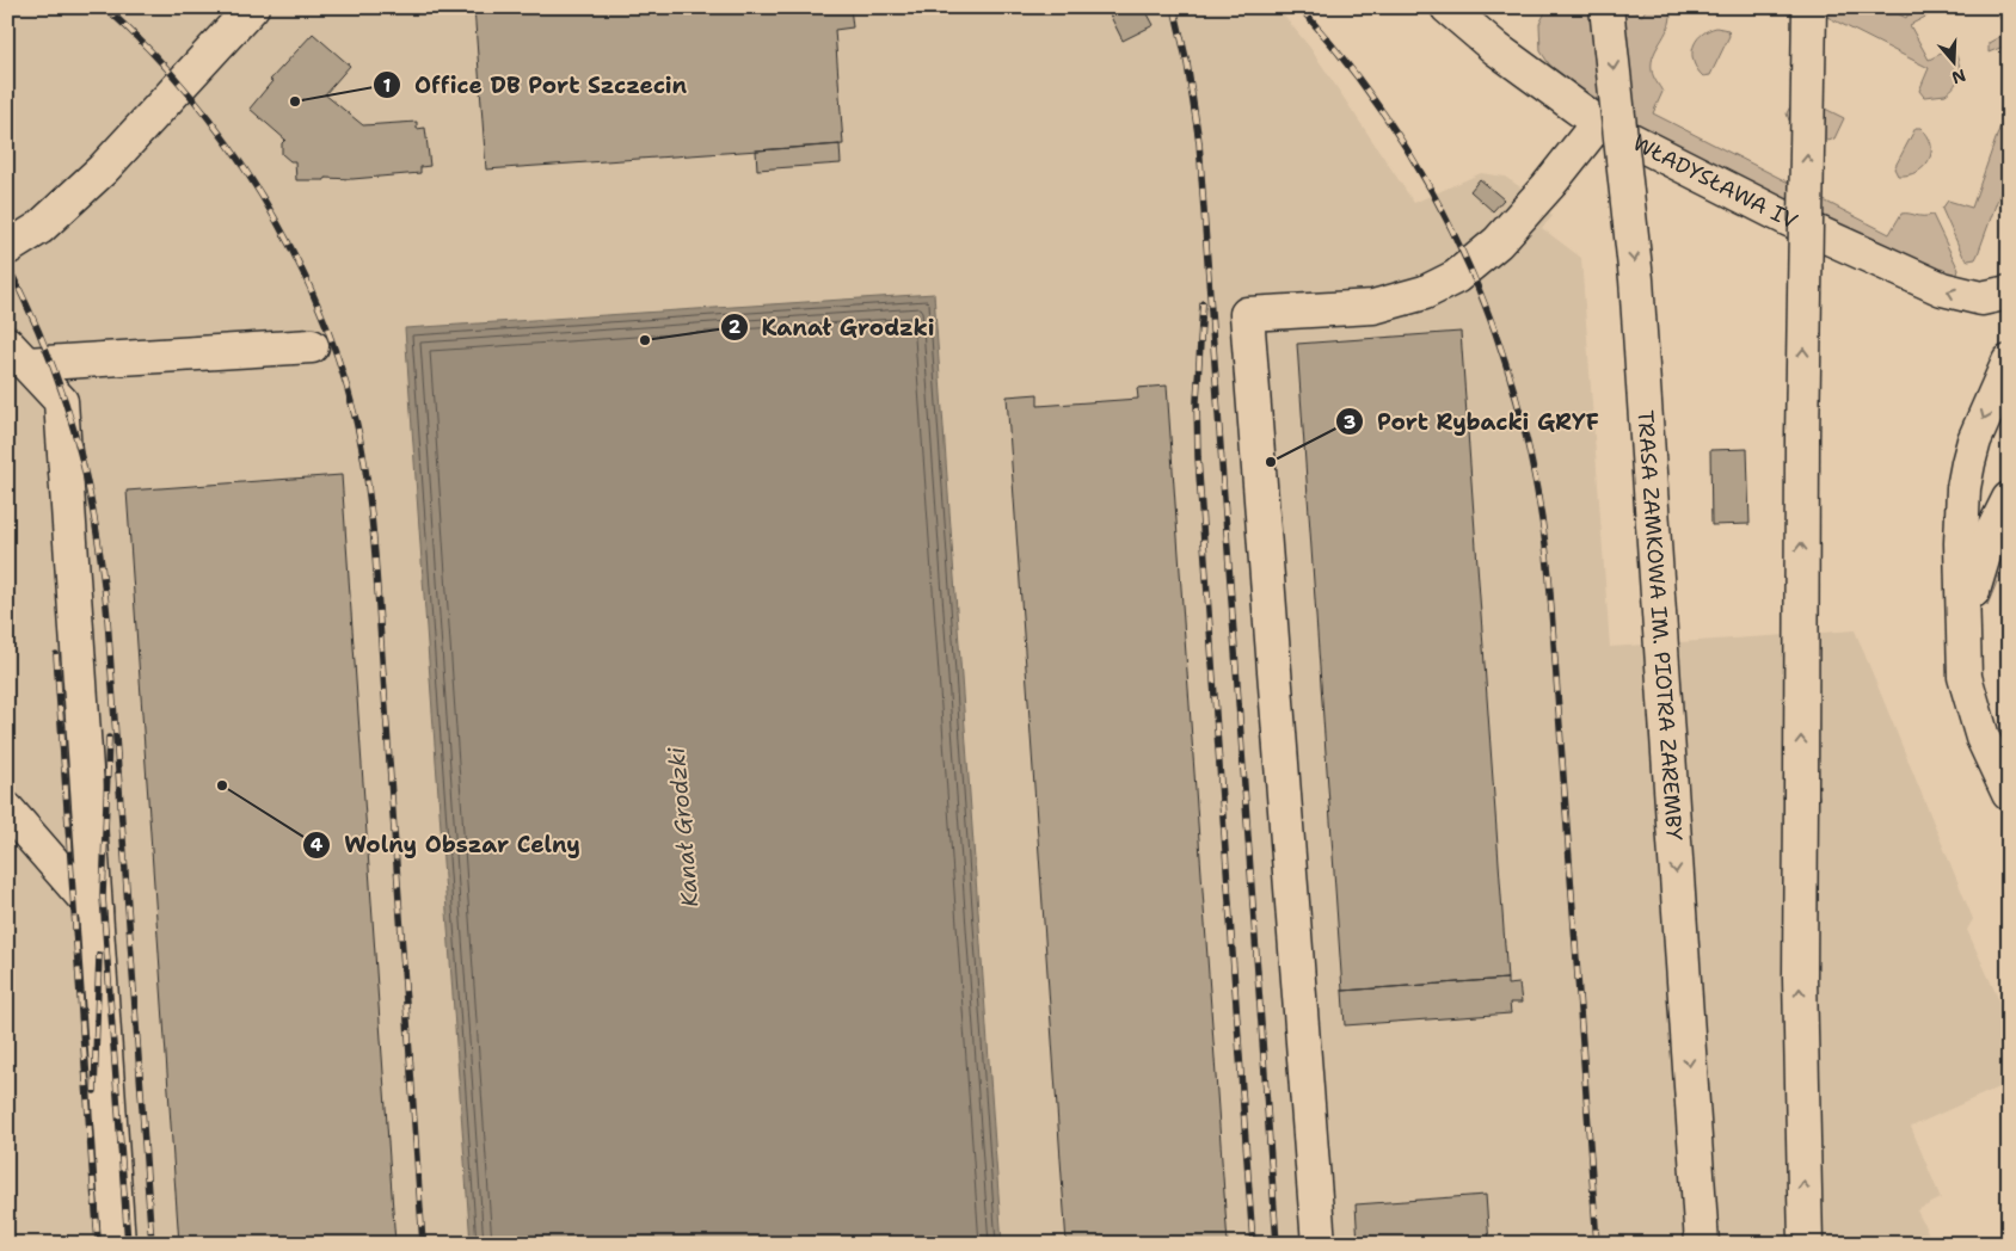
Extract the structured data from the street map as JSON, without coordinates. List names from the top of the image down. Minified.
{"streets":{"main road":["WŁADYSŁAWA IV","TRASA ZAMKOWA IM. PIOTRA ZAREMBY"]},"one_way":["WŁADYSŁAWA IV"],"water":["Kanał Grodzki"],"places":["Office DB Port Szczecin","Kanał Grodzki","Port Rybacki GRYF","Wolny Obszar Celny"],"north":"bottom"}
